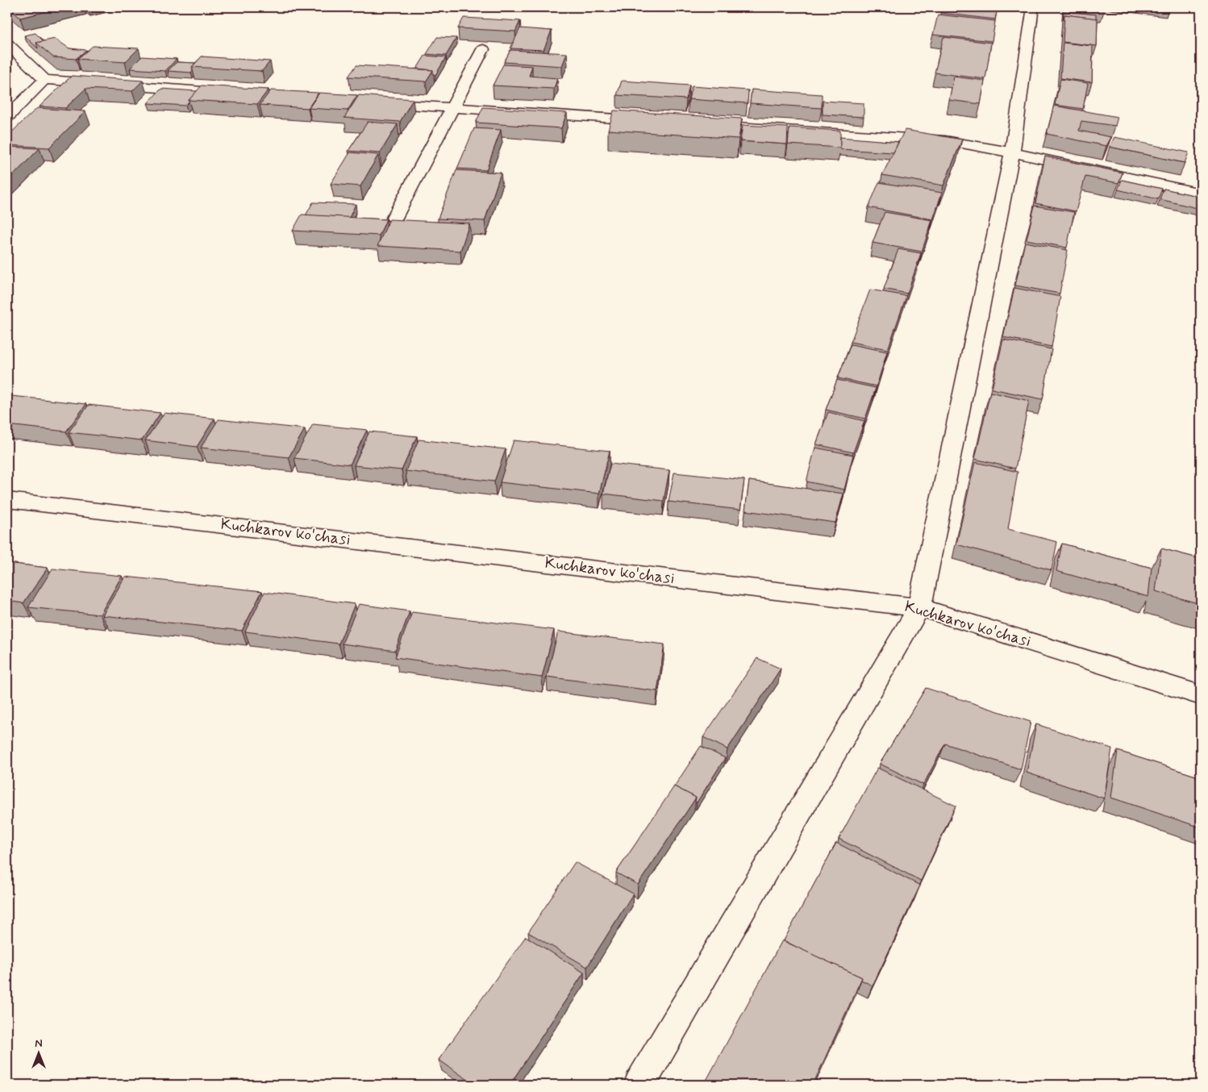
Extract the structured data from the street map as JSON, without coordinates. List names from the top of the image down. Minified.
{"streets":{"street":["Kuchkarov ko'chasi"]},"north":"top"}
